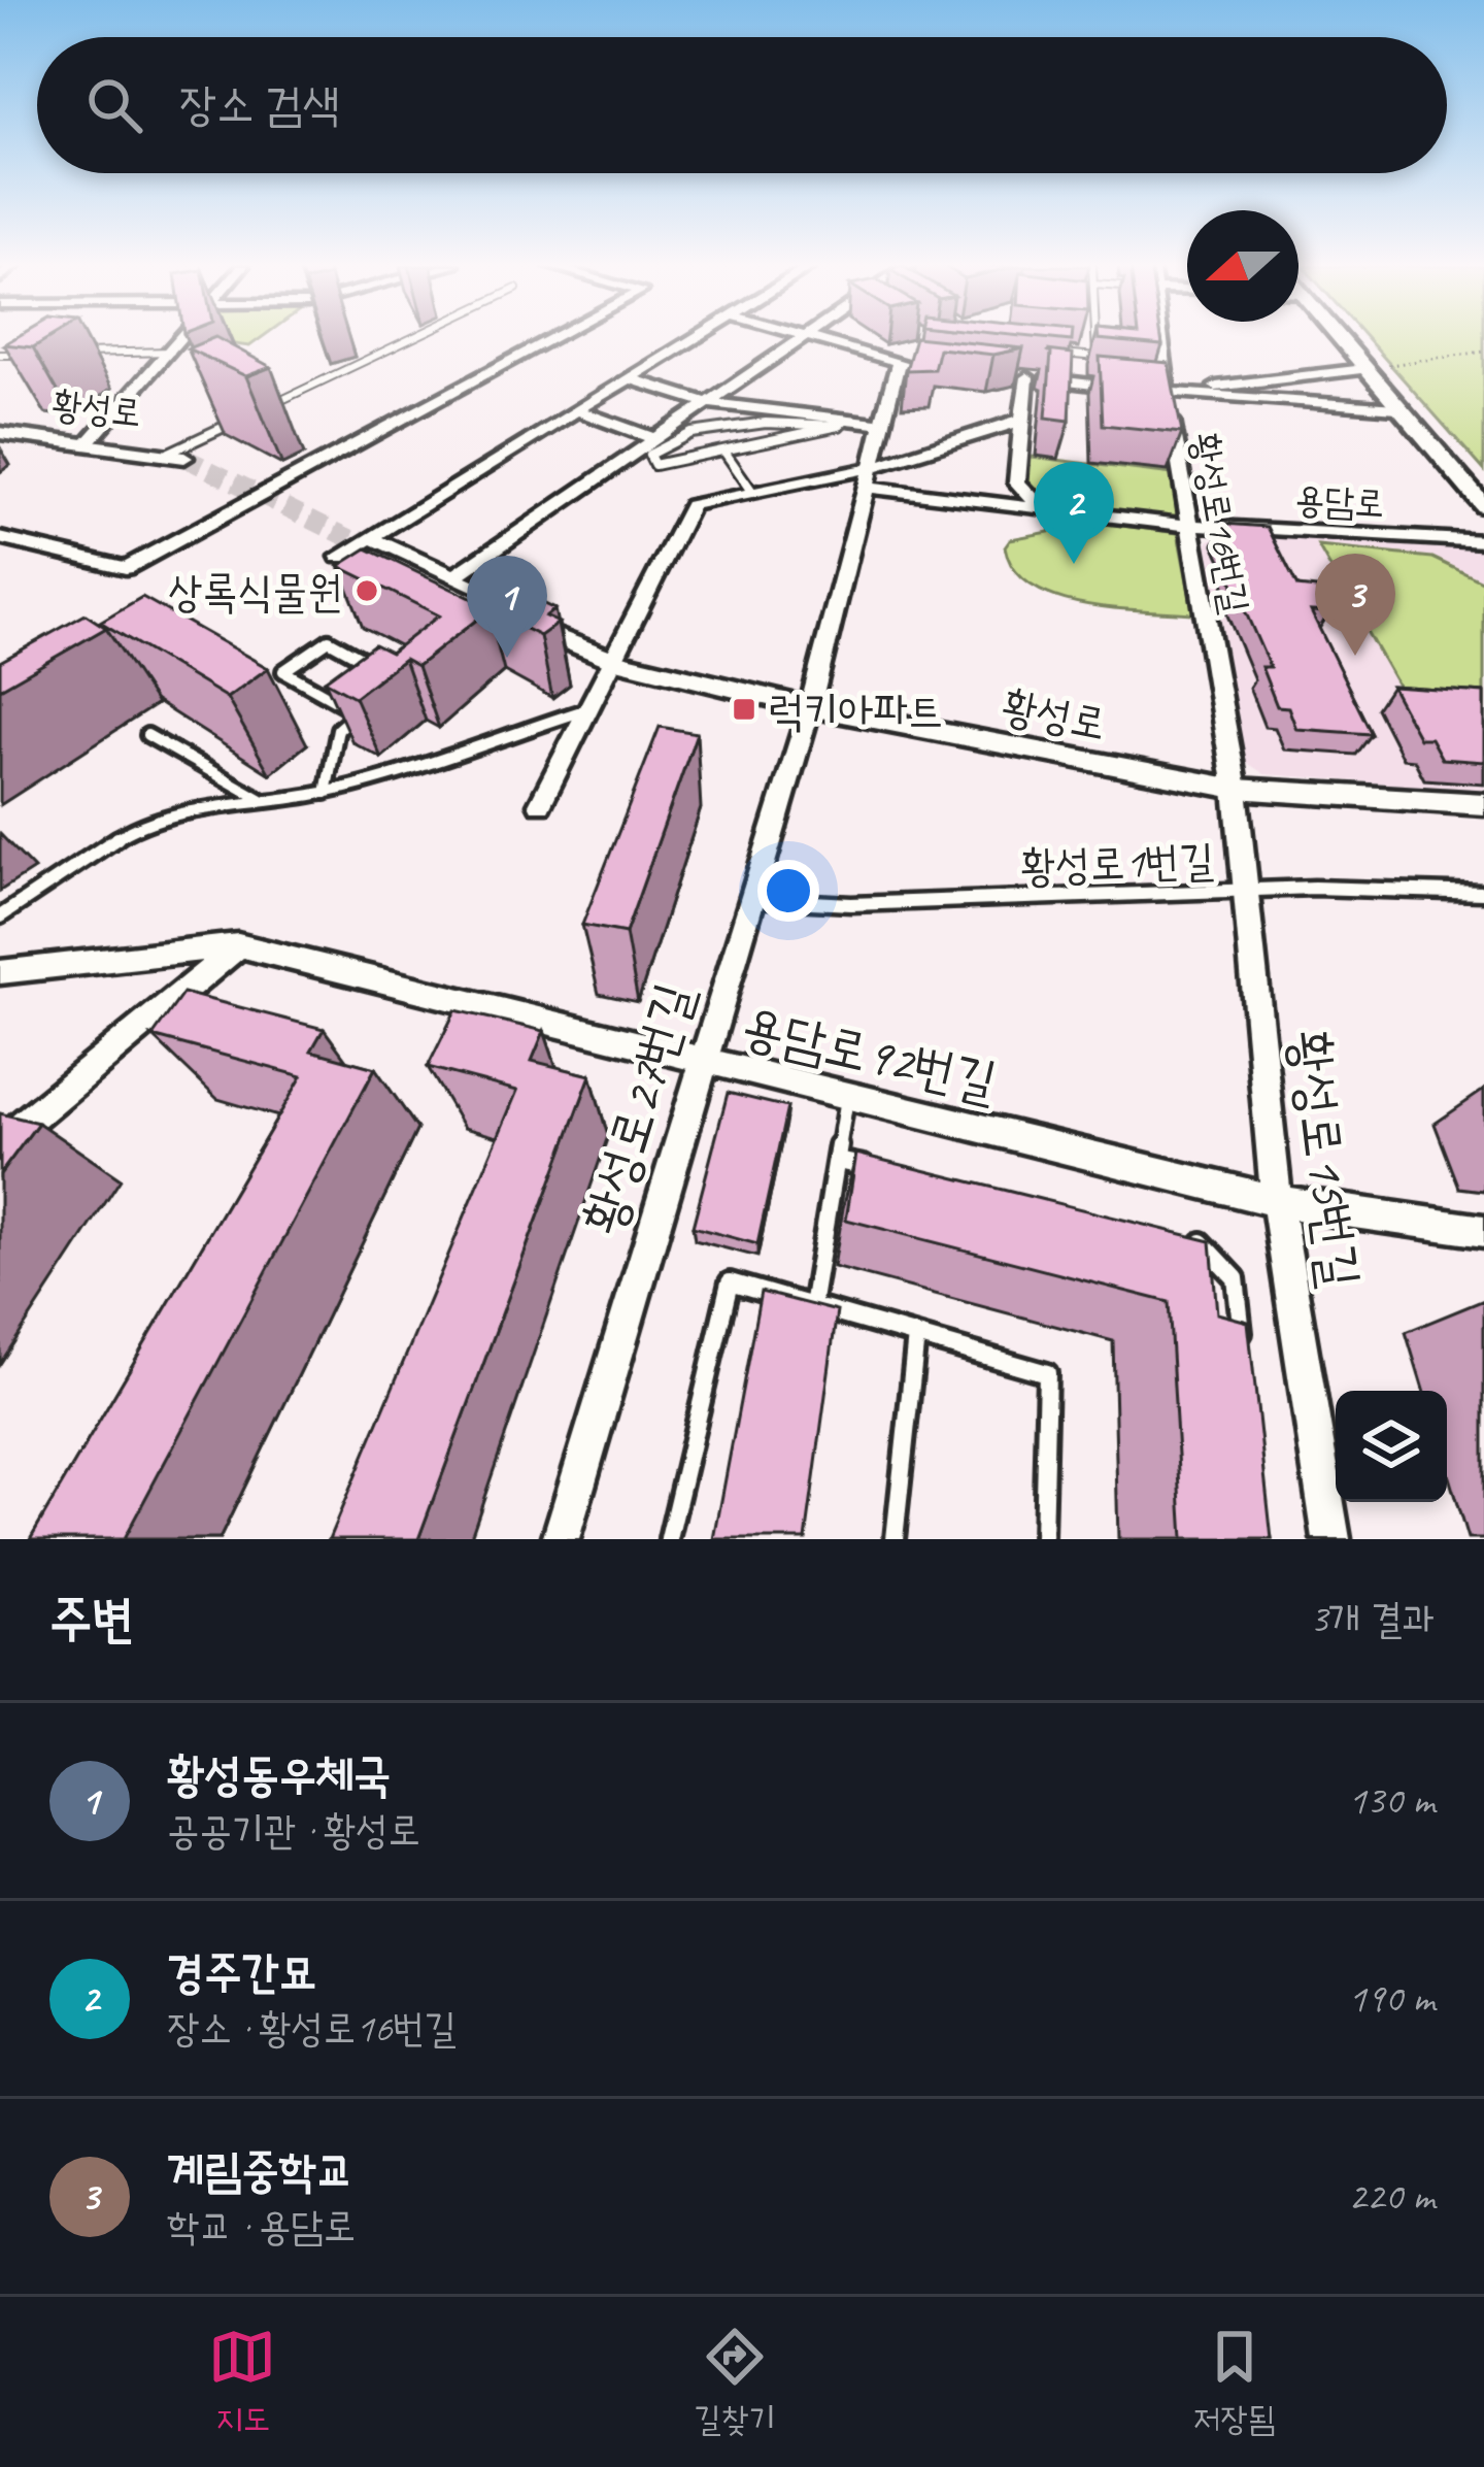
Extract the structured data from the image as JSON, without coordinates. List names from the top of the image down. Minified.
{"streets":{"main road":["용담로"],"street":["황성로","황성로16번길","용담로92번길","황성로27번길","황성로15번길"],"lane":["황성로1번길"]},"crossings":[["황성로","황성로16번길"],["황성로","황성로27번길"],["황성로","황성로15번길"],["용담로","황성로16번길"],["용담로","황성로27번길"],["황성로16번길","황성로15번길"],["황성로1번길","황성로27번길"],["황성로1번길","황성로15번길"],["용담로92번길","황성로27번길"],["용담로92번길","황성로15번길"]],"places":{"other":["상록식물원"],"transit":["럭키아파트"]},"north":"left","page":{"search":"장소 검색","pins":["2","3","1"],"heading":["주변","3개 결과"],"list":[{"mark":"1","name":"황성동우체국","note":"공공기관 · 황성로","value":"130 m"},{"mark":"2","name":"경주간묘","note":"장소 · 황성로16번길","value":"190 m"},{"mark":"3","name":"계림중학교","note":"학교 · 용담로","value":"220 m"}],"nav":["지도","길찾기","저장됨"]}}
